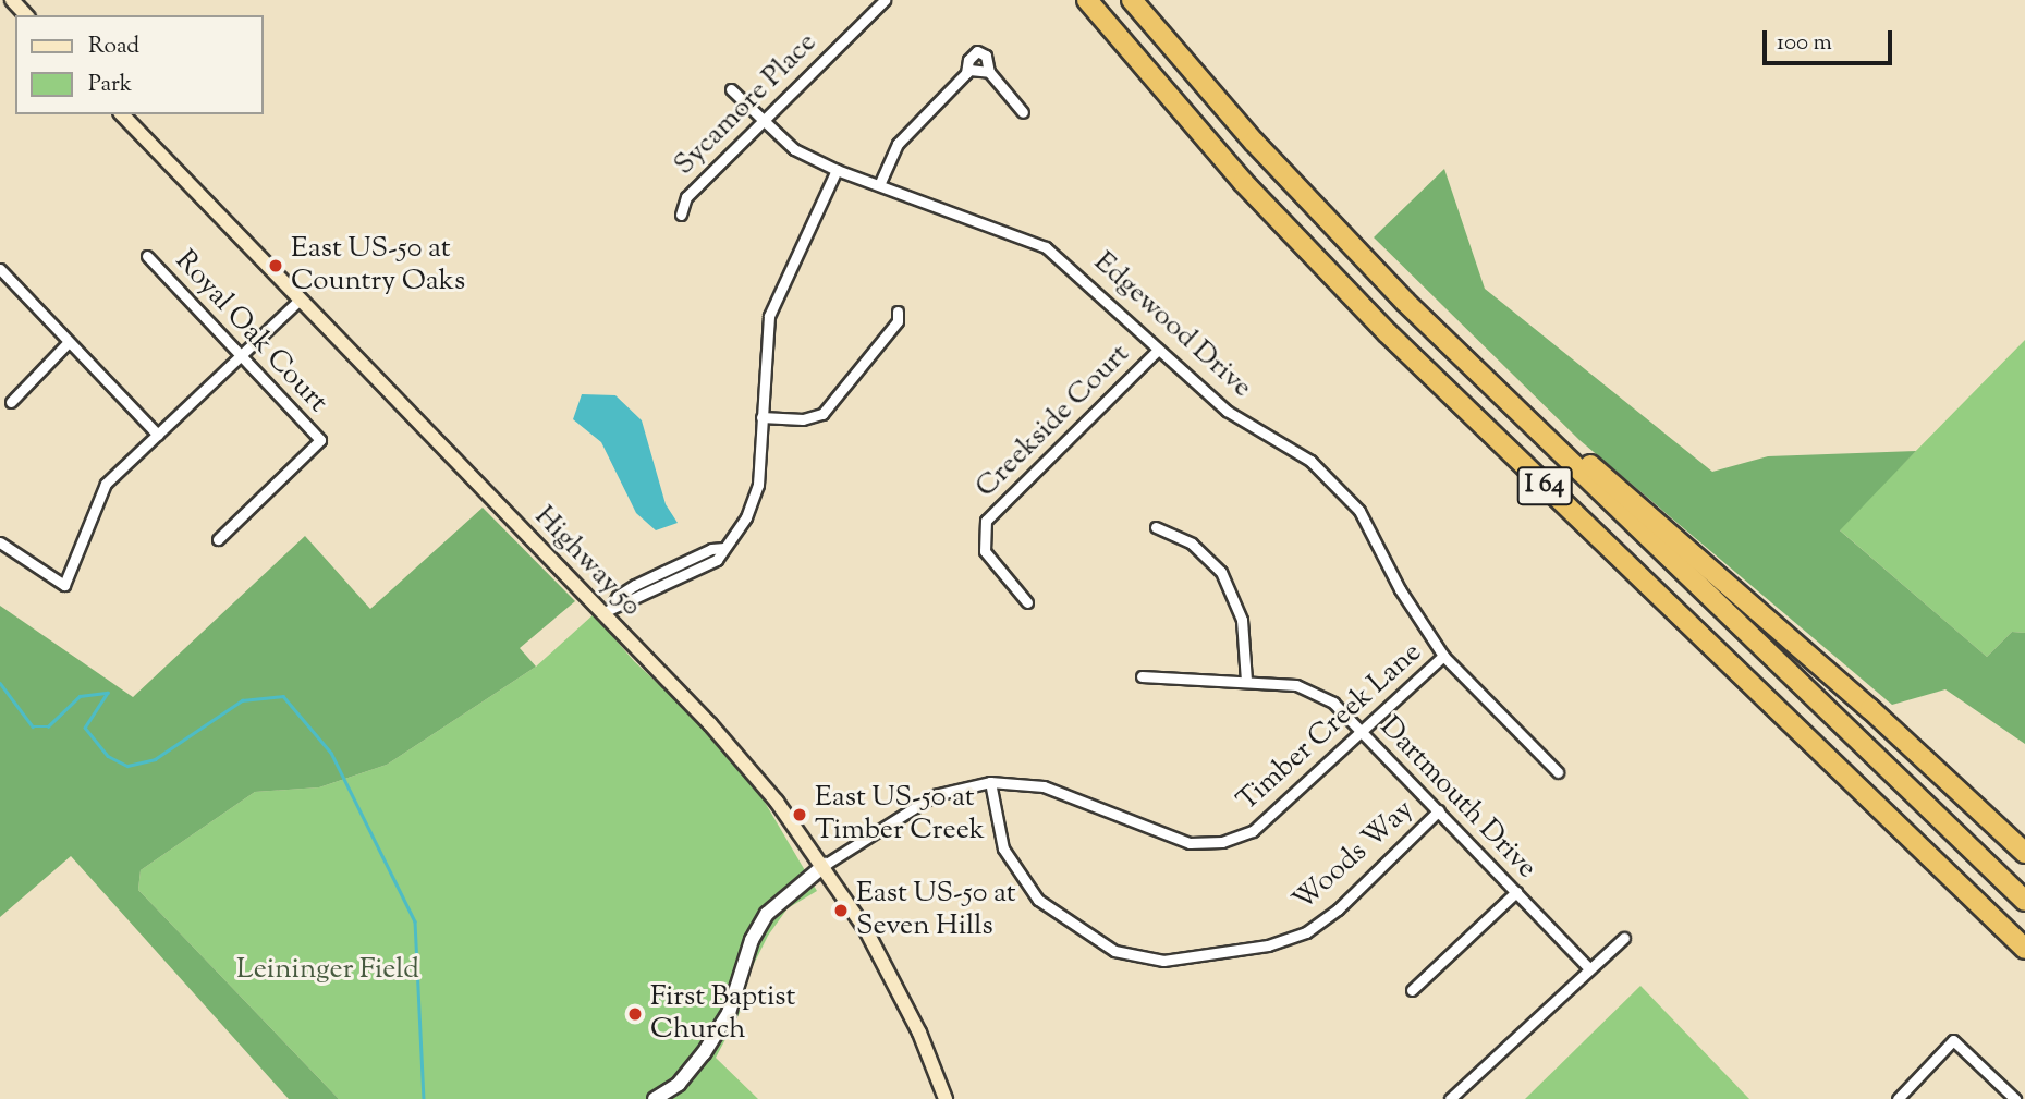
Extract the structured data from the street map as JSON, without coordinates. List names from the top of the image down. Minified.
{"streets":{"highway":["I 64"],"main road":["Highway 50"],"street":["Sycamore Place","Edgewood Drive","Royal Oak Court","Creekside Court","Timber Creek Lane","Dartmouth Drive","Woods Way"]},"crossings":[["Sycamore Place","Edgewood Drive"],["Edgewood Drive","Creekside Court"],["Edgewood Drive","Timber Creek Lane"],["Highway 50","Timber Creek Lane"],["Timber Creek Lane","Dartmouth Drive"],["Timber Creek Lane","Woods Way"],["Dartmouth Drive","Woods Way"]],"parks":["Leininger Field"],"places":["East US-50 at Country Oaks","East US-50 at Timber Creek","East US-50 at Seven Hills","First Baptist Church"],"legend":["Road","Park"],"scale_bar":"100 m"}
